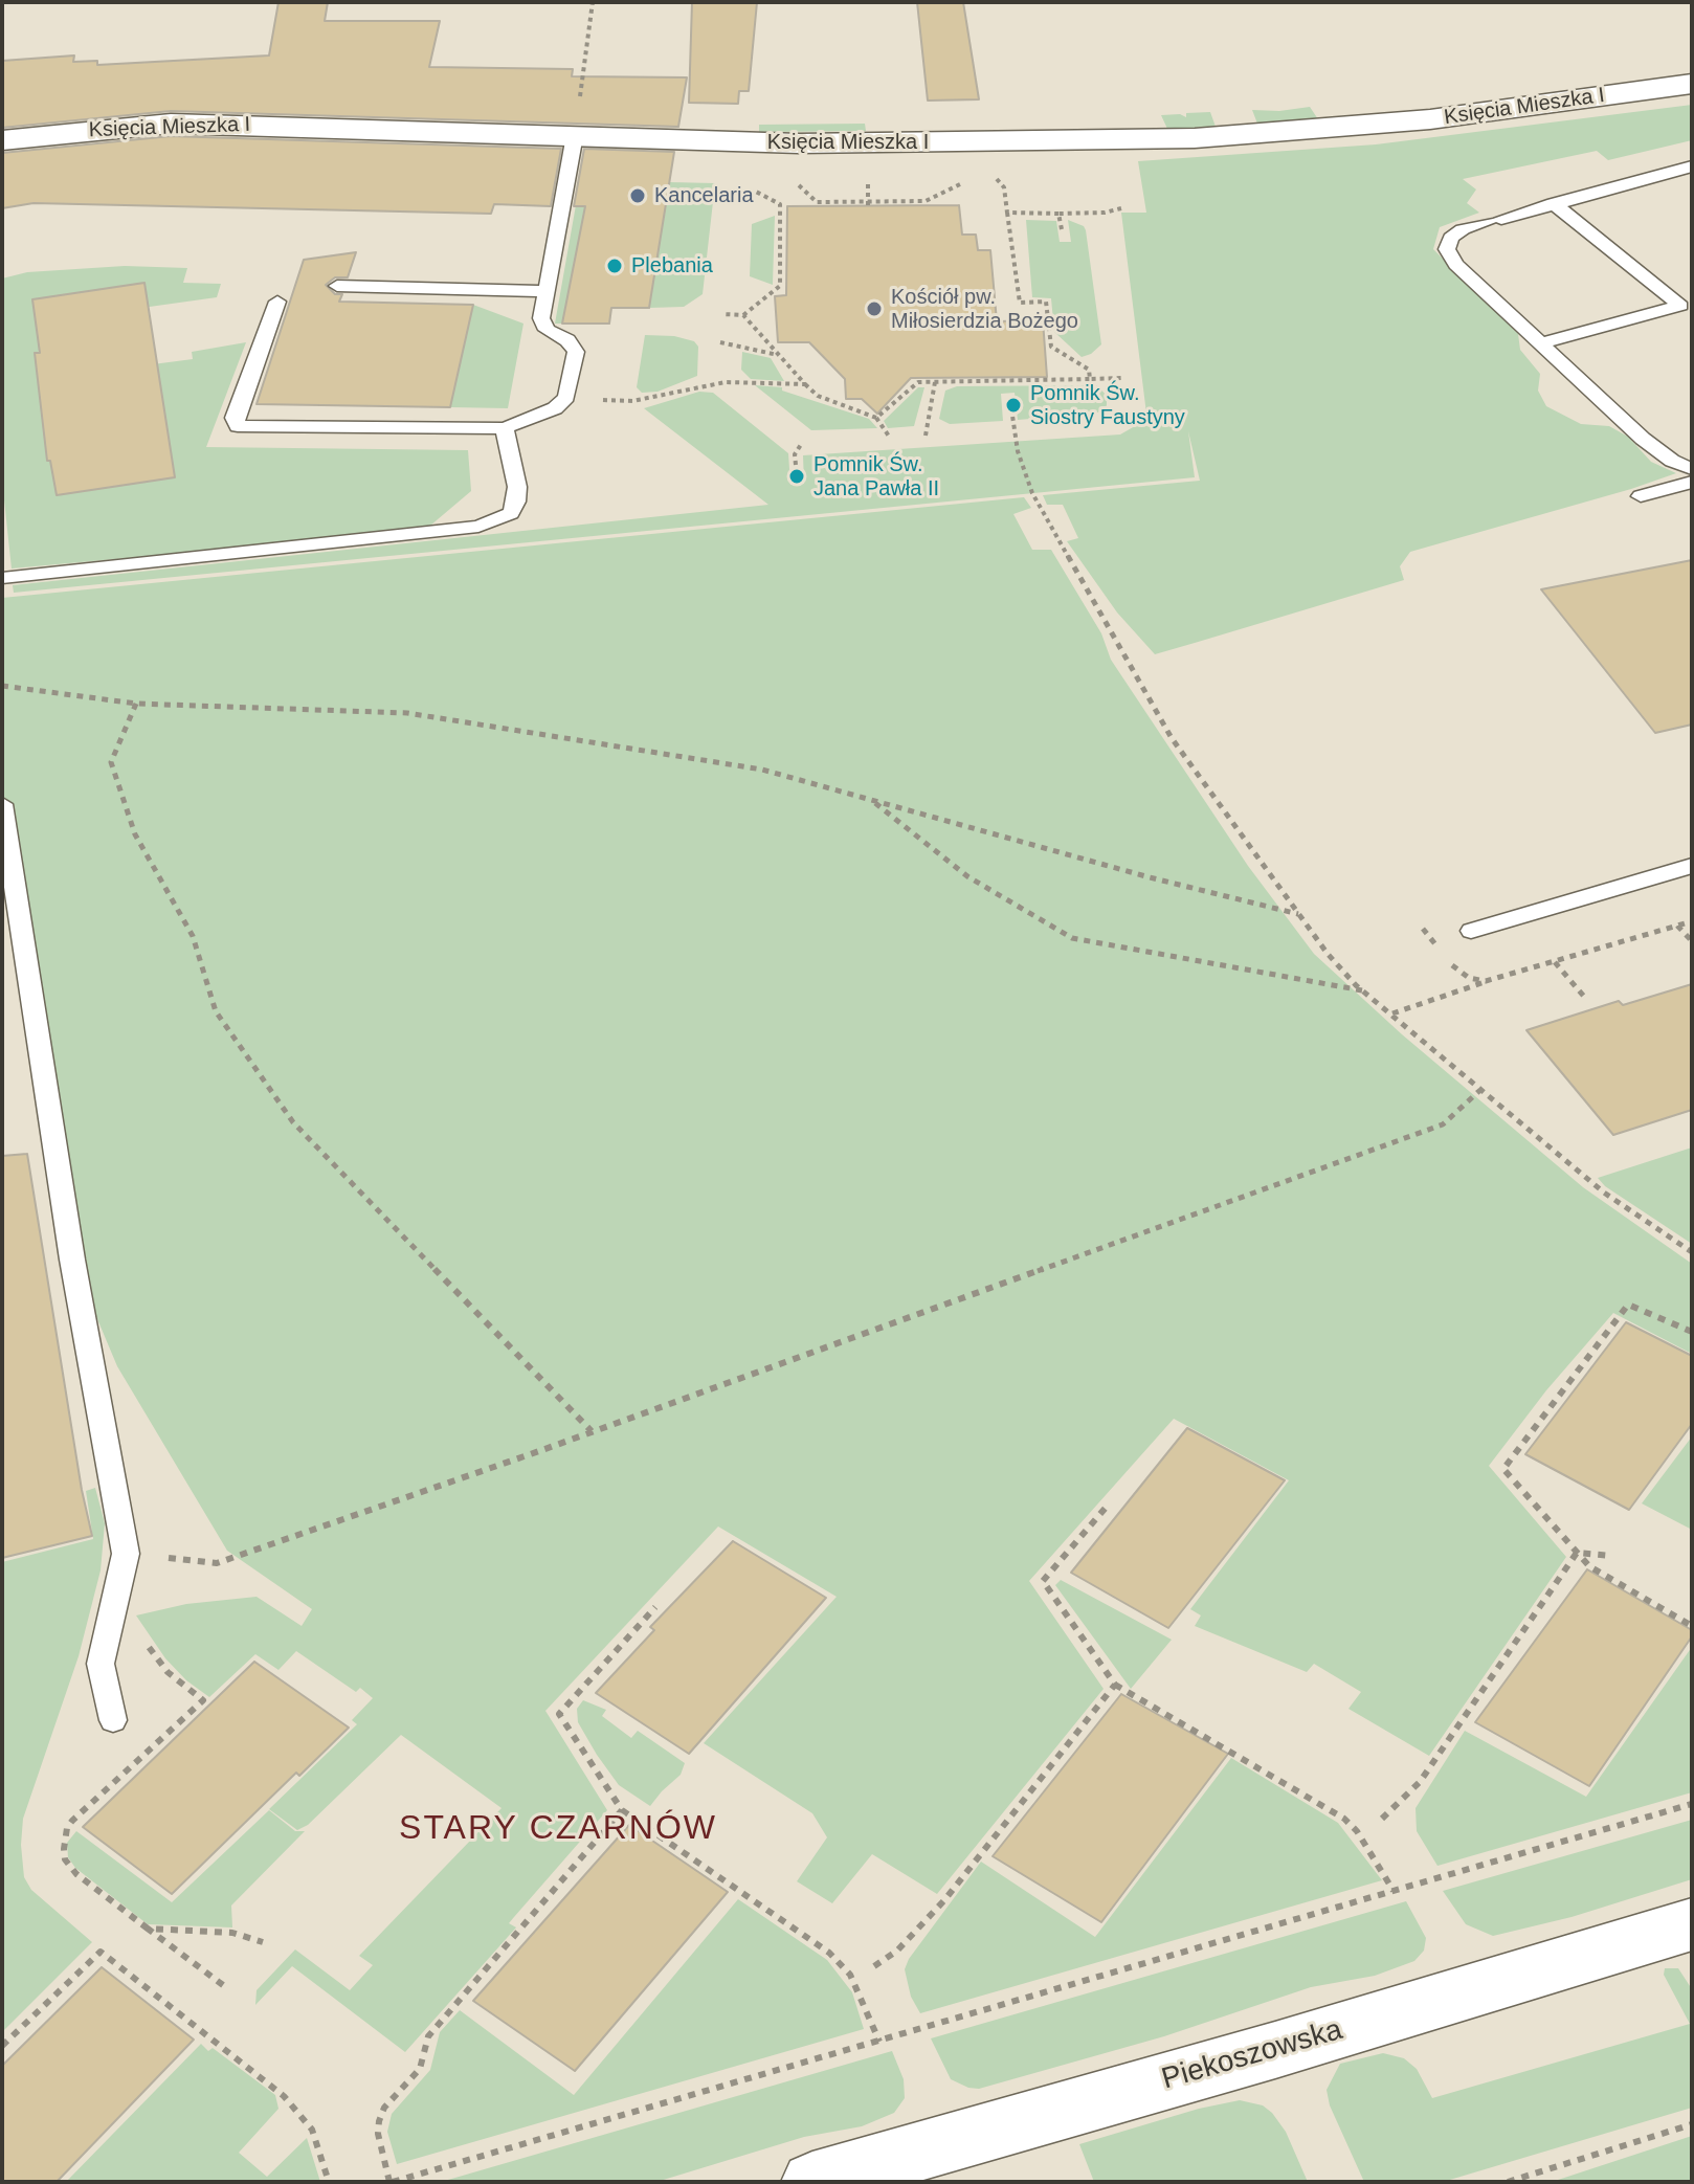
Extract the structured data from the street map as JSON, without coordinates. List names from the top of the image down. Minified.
{"streets":{"street":["Księcia Mieszka I","Piekoszowska"]},"districts":["STARY CZARNÓW"],"places":["Kancelaria","Plebania","Kościół pw. Miłosierdzia Bożego","Pomnik Św. Siostry Faustyny","Pomnik Św. Jana Pawła II"]}
